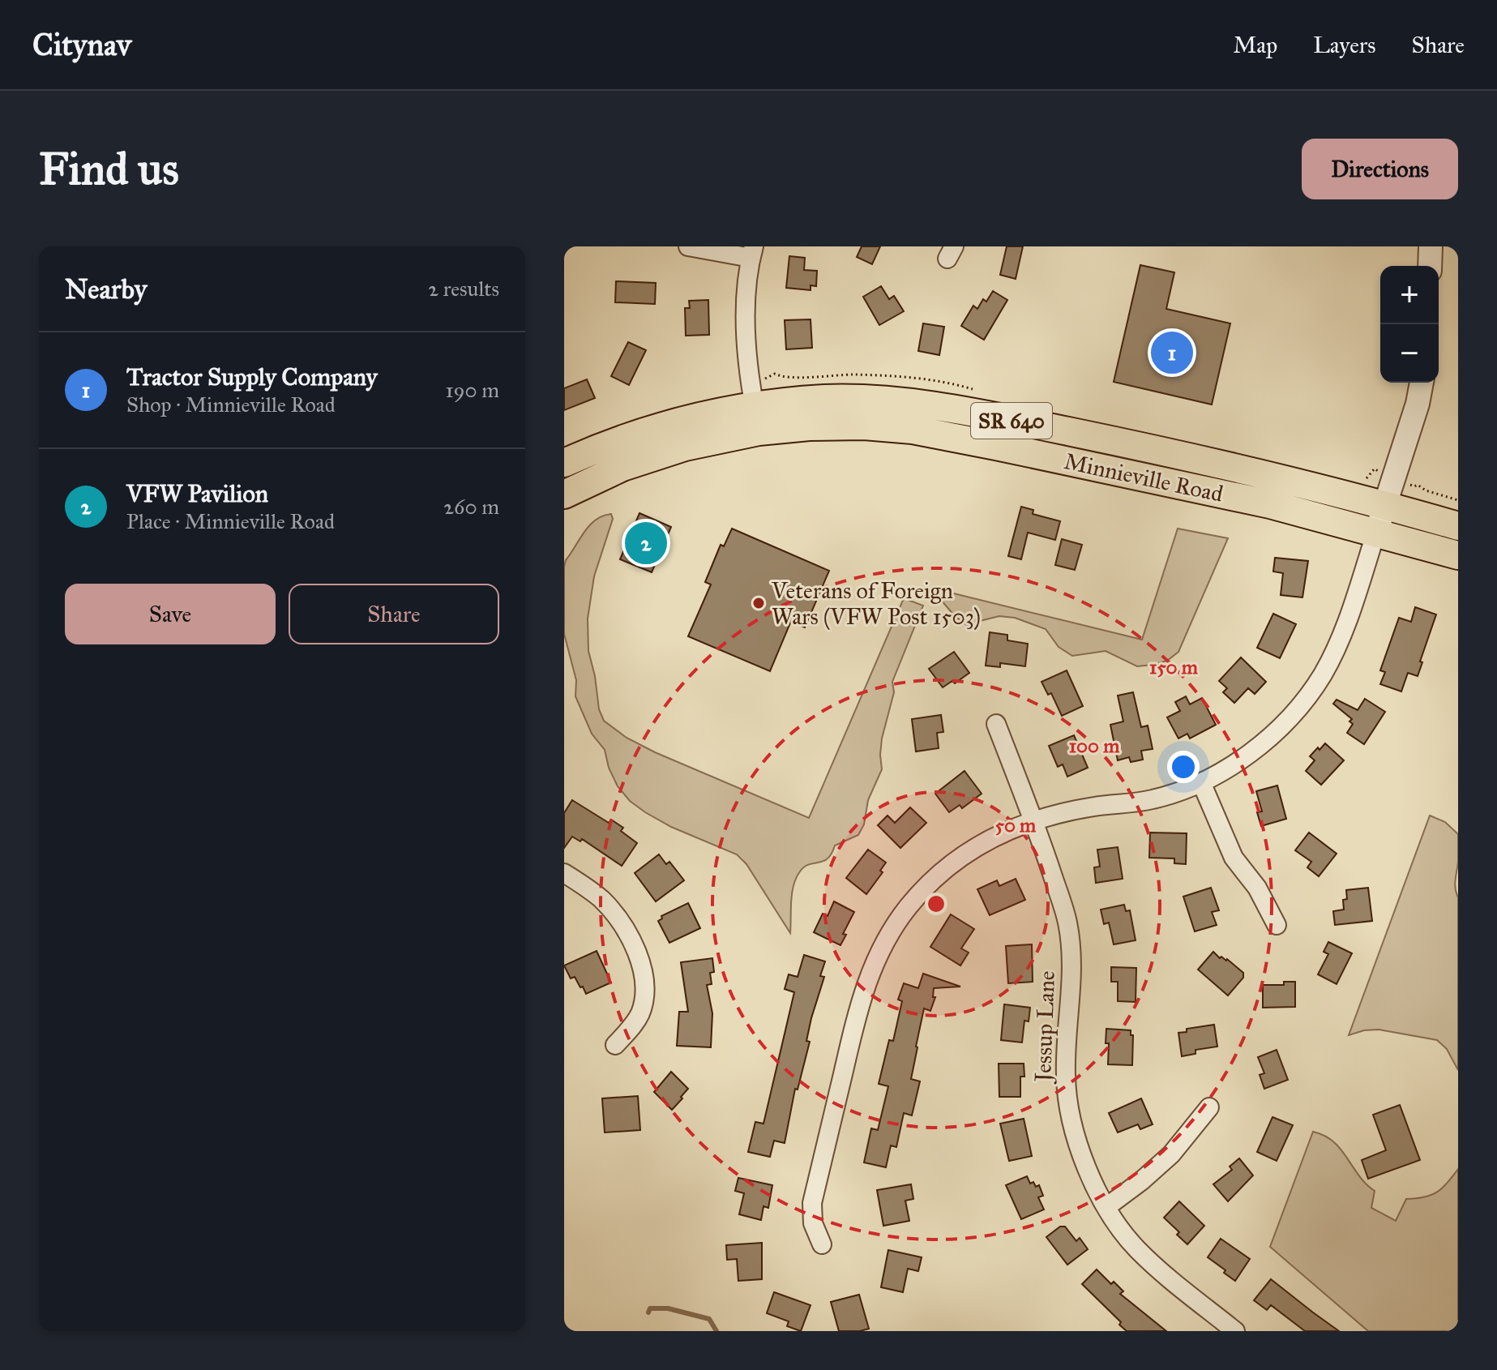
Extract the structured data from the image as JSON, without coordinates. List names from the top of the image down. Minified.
{"streets":{"main road":["SR 640","Minnieville Road"],"street":["Jessup Lane"]},"places":["Veterans of Foreign Wars (VFW Post 1503)"],"page":{"header":"Citynav","nav":["Map","Layers","Share"],"buttons":["Directions",["Save","Share"]],"title":"Find us","heading":["Nearby","2 results"],"map_buttons":["+","−"],"pins":["1","2"],"list":[{"mark":"1","name":"Tractor Supply Company","note":"Shop · Minnieville Road","value":"190 m"},{"mark":"2","name":"VFW Pavilion","note":"Place · Minnieville Road","value":"260 m"}]},"rings":["150 m","100 m","50 m"]}
